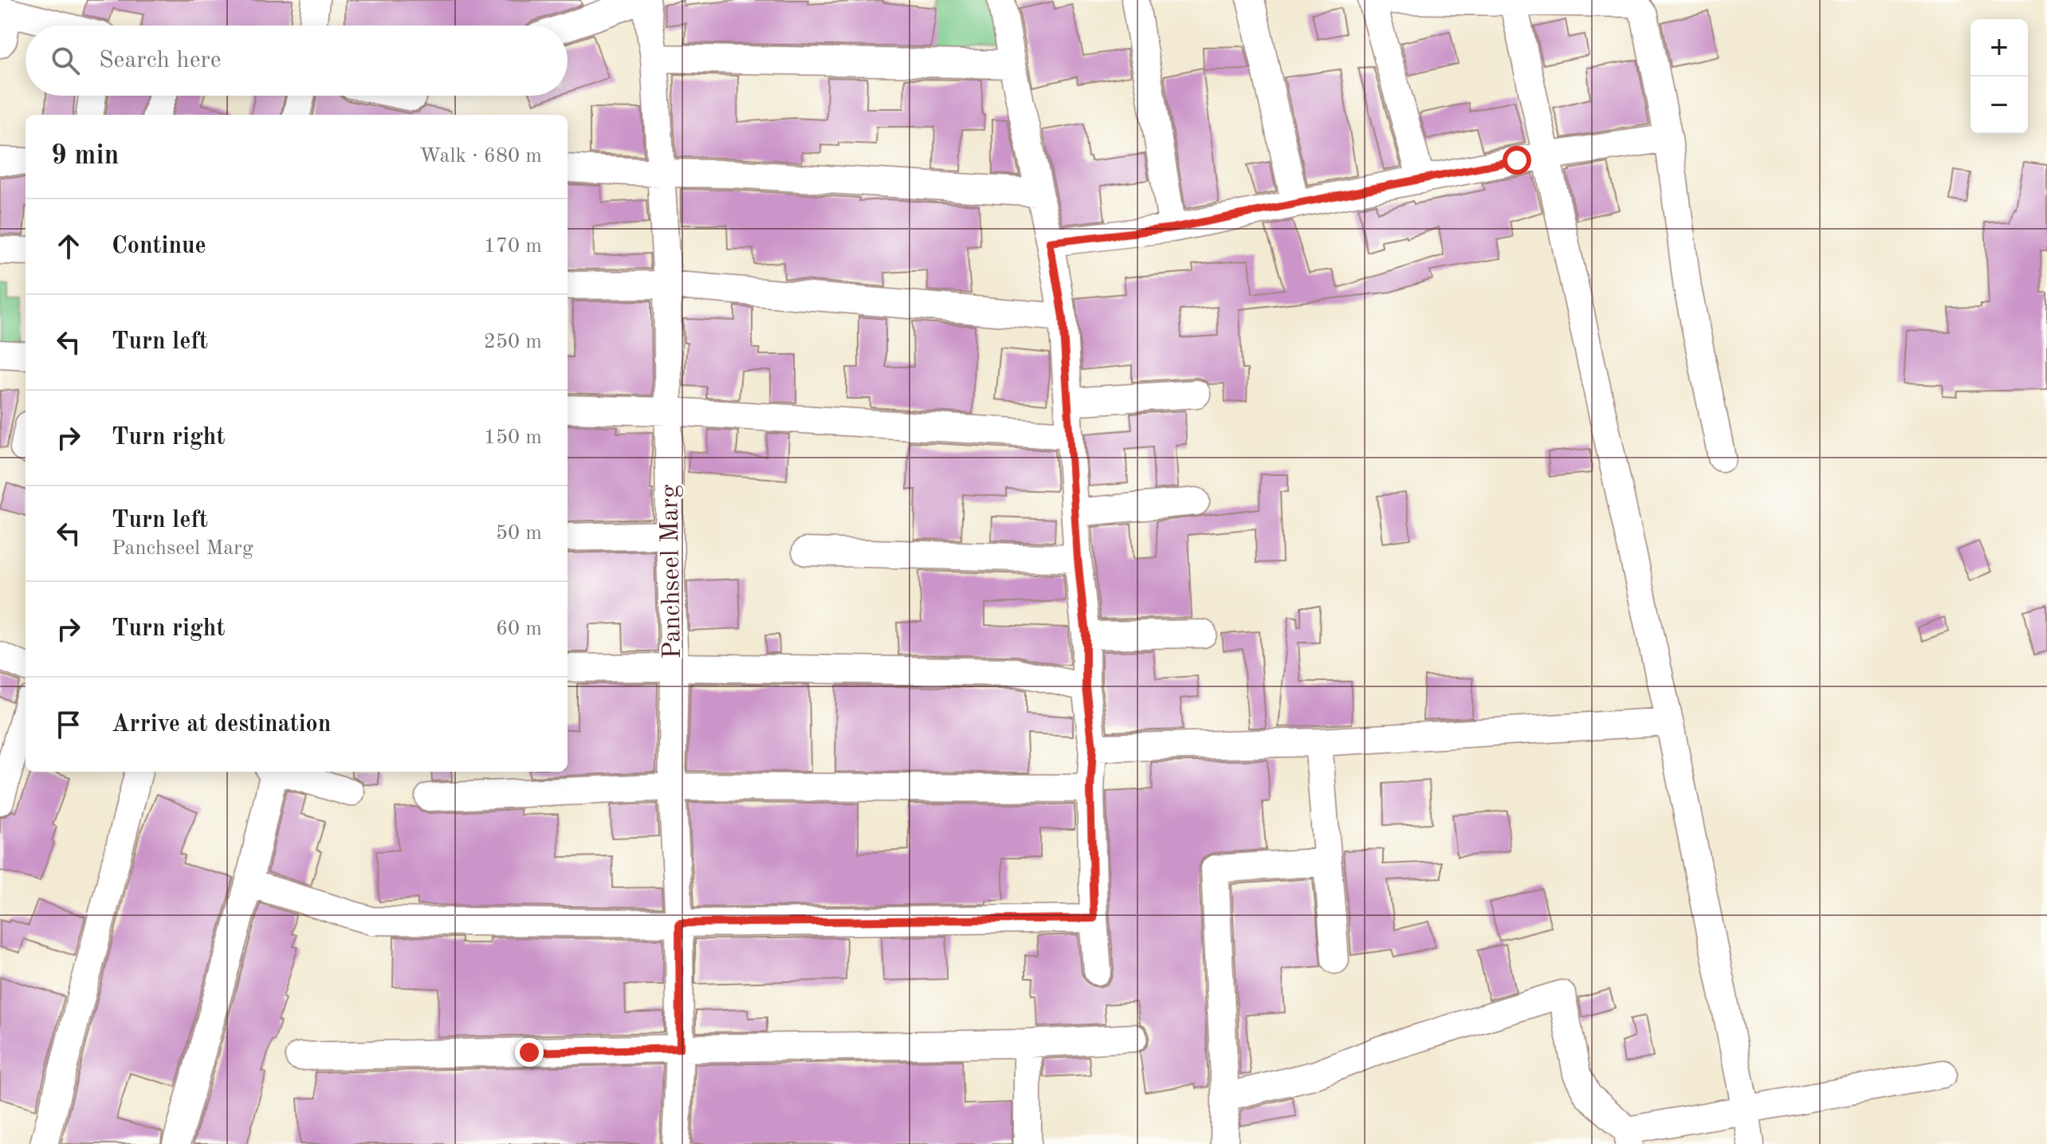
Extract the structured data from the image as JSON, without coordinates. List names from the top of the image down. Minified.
{"streets":{"street":["Panchseel Marg"]},"page":{"map_buttons":["+","−"],"search":"Search here","heading":["9 min","Walk · 680 m"],"list":[["Continue","170 m"],["Turn left","250 m"],["Turn right","150 m"],["Turn left","Panchseel Marg","50 m"],["Turn right","60 m"],"Arrive at destination"]}}
